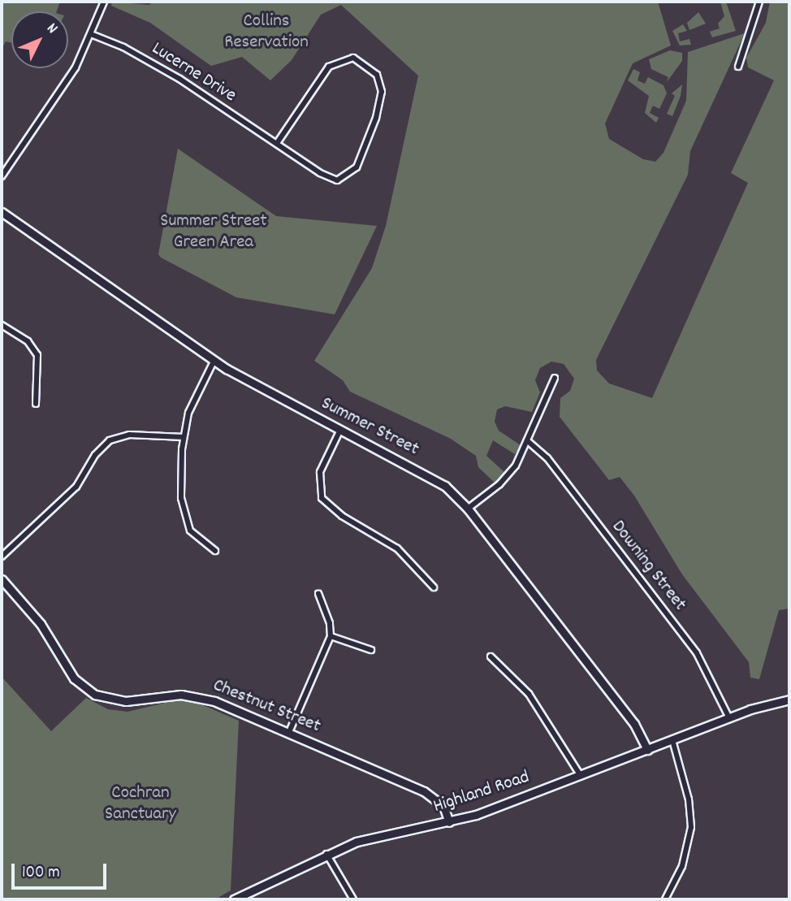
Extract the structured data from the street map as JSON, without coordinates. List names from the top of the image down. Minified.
{"streets":{"street":["Lucerne Drive","Summer Street","Downing Street","Chestnut Street","Highland Road"]},"crossings":[["Summer Street","Highland Road"],["Downing Street","Highland Road"],["Chestnut Street","Highland Road"]],"parks":["Collins Reservation","Summer Street Green Area","Cochran Sanctuary"],"scale_bar":"100 m","north":"top right"}
